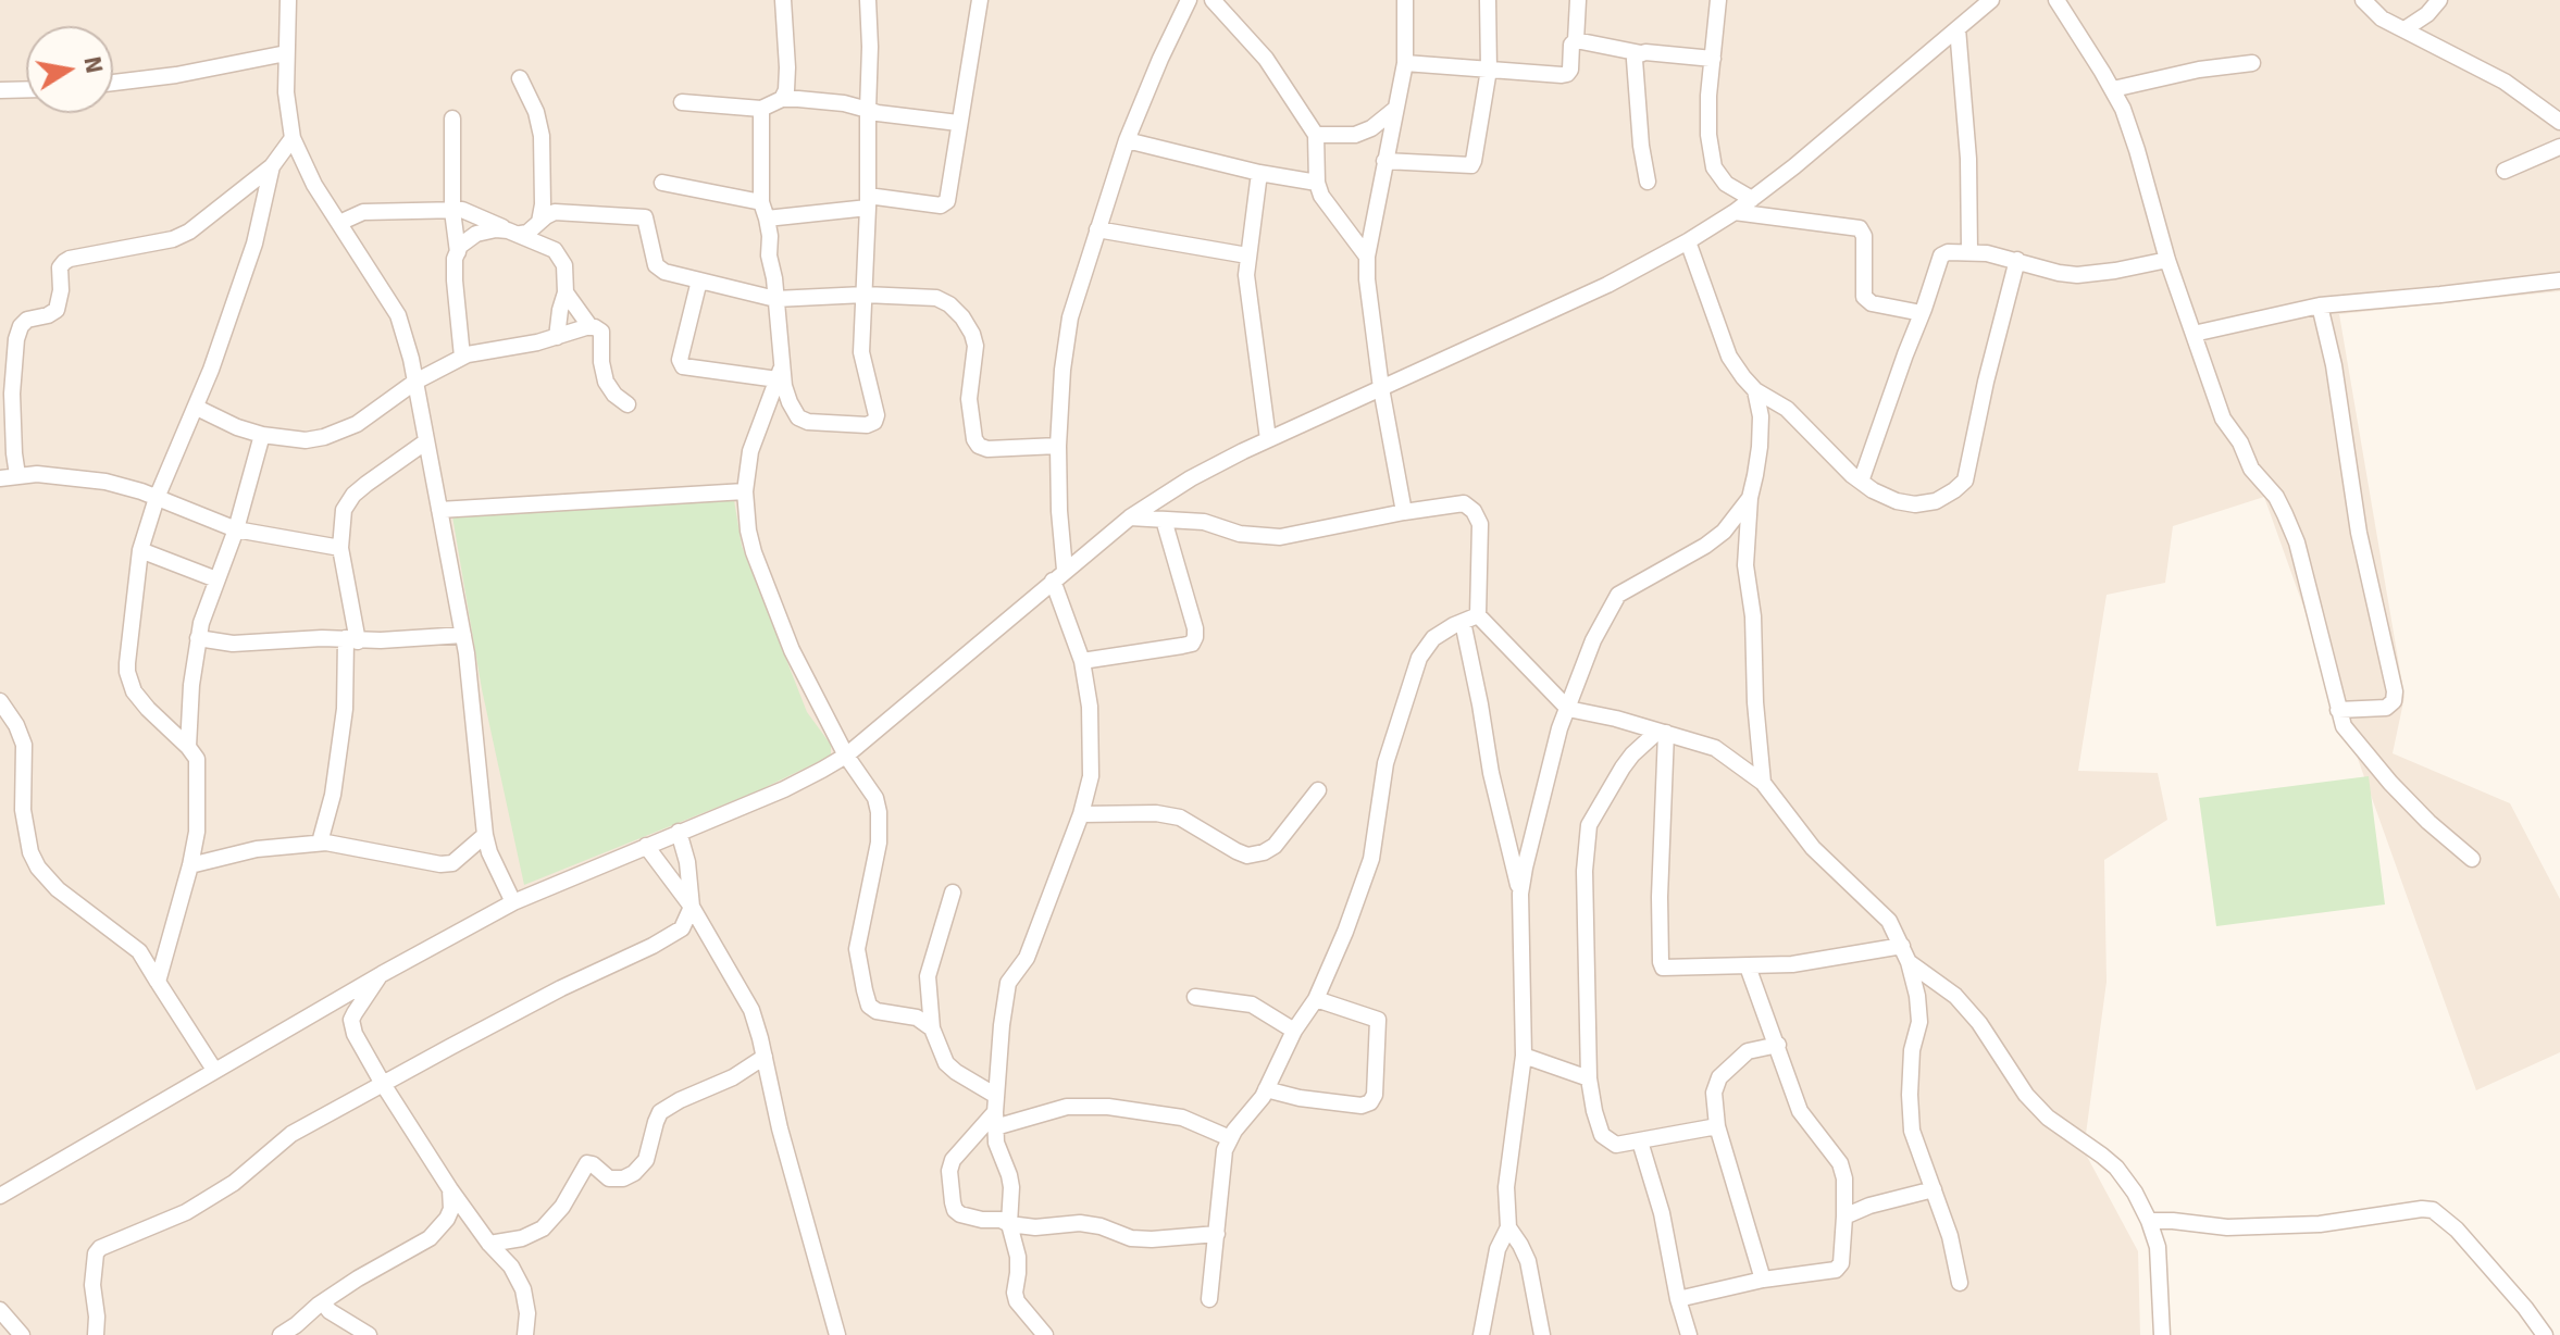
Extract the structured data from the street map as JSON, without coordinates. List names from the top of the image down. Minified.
{"north":"right"}
